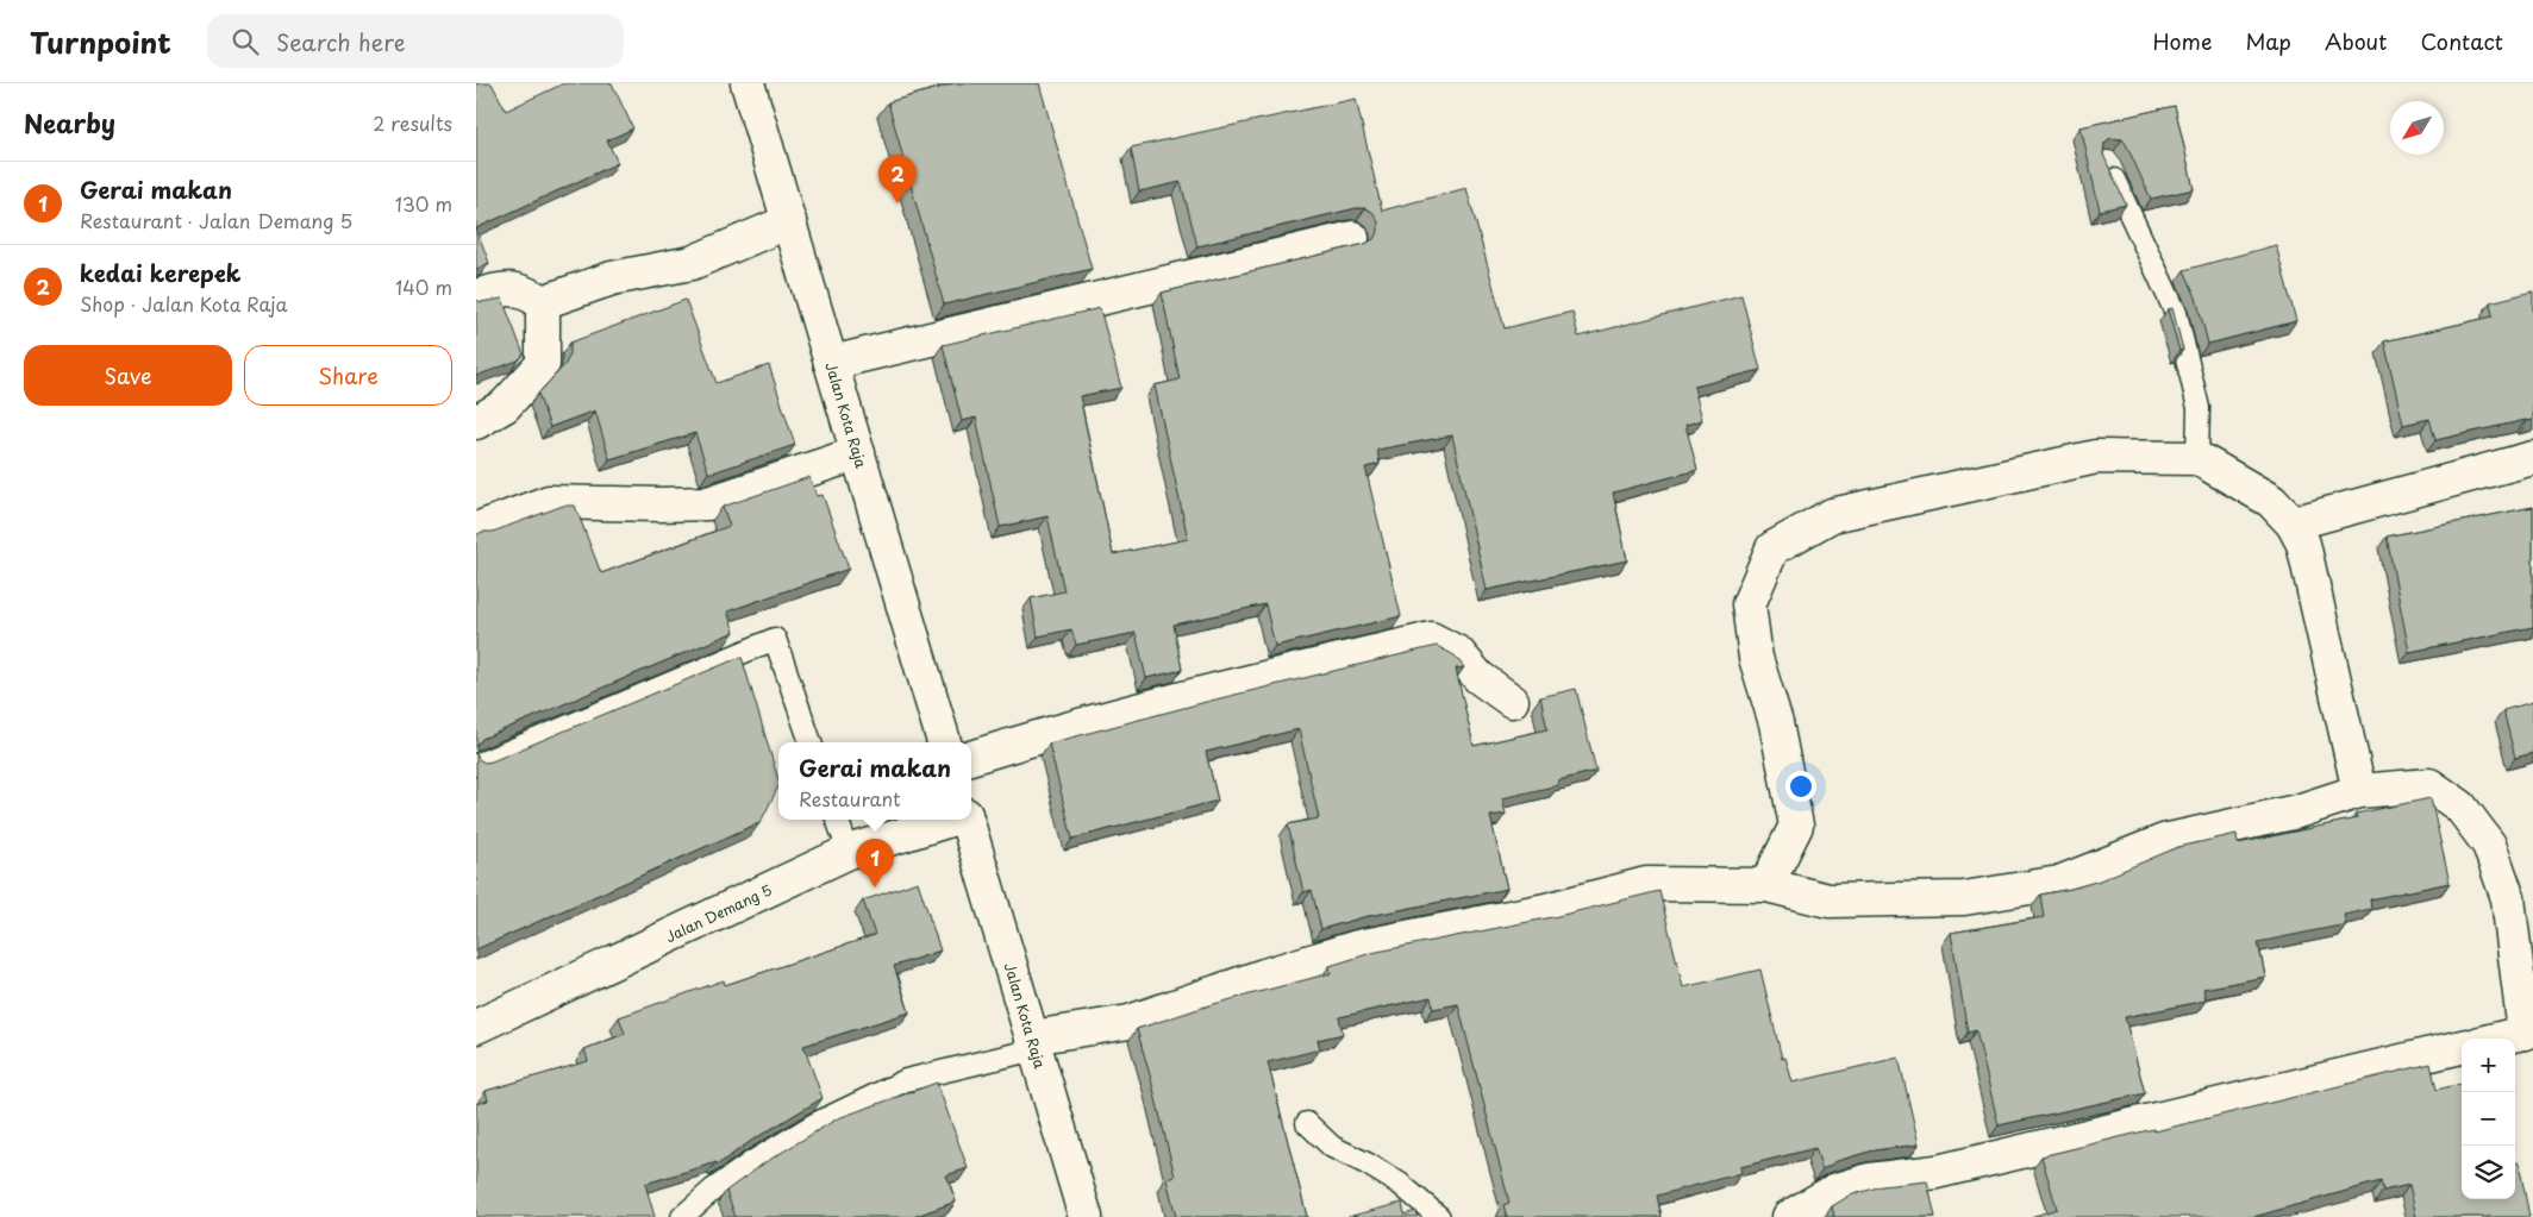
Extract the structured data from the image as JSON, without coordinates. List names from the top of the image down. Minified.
{"streets":{"street":["Jalan Kota Raja","Jalan Demang 5"]},"north":"bottom left","page":{"header":"Turnpoint","search":"Search here","nav":["Home","Map","About","Contact"],"heading":["Nearby","2 results"],"pins":["2","1"],"list":[{"mark":"1","name":"Gerai makan","note":"Restaurant · Jalan Demang 5","value":"130 m"},{"mark":"2","name":"kedai kerepek","note":"Shop · Jalan Kota Raja","value":"140 m"}],"buttons":["Save","Share"],"popup":["Gerai makan","Restaurant"],"map_buttons":["+","−"]}}
